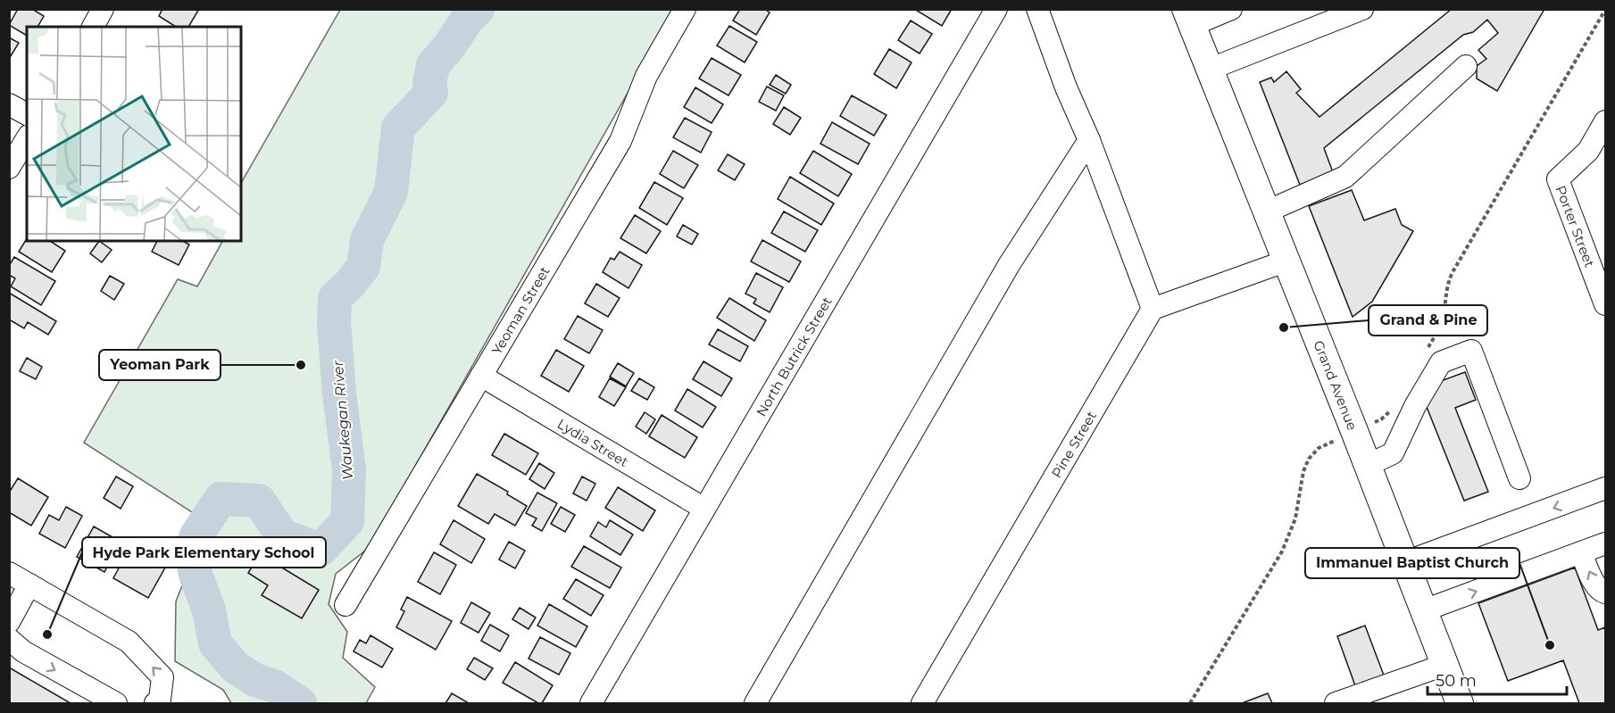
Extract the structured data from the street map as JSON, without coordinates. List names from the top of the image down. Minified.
{"streets":{"main road":["Grand Avenue"],"street":["Porter Street","Yeoman Street","North Butrick Street","Lydia Street","Pine Street"]},"crossings":[["Yeoman Street","Lydia Street"],["North Butrick Street","Lydia Street"]],"water":["Waukegan River"],"places":["Grand & Pine","Yeoman Park","Hyde Park Elementary School","Immanuel Baptist Church"],"scale_bar":"50 m"}
